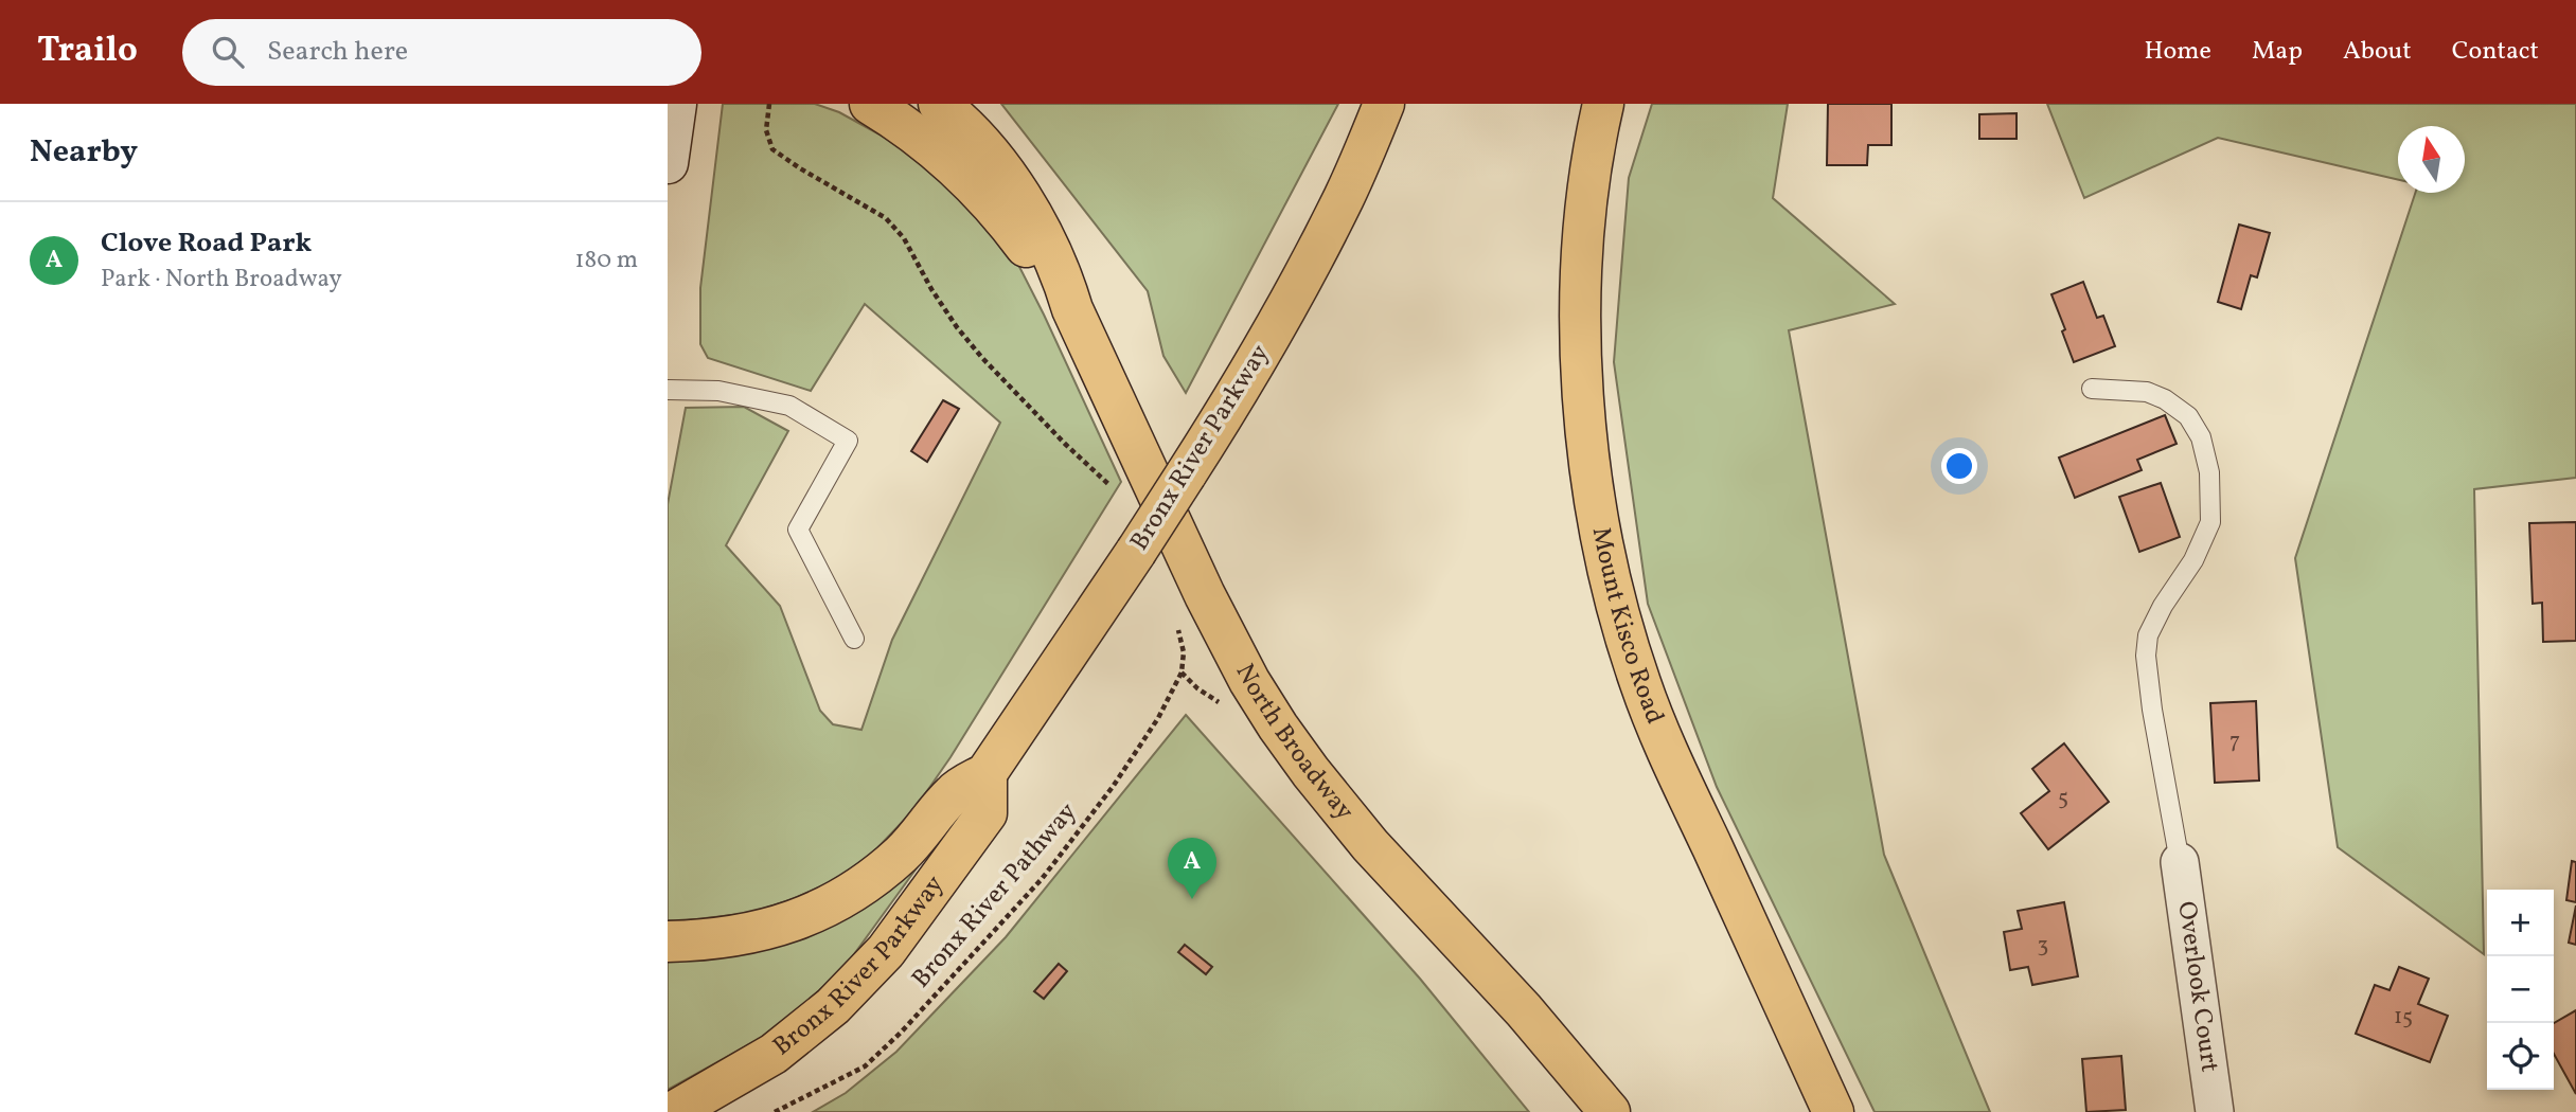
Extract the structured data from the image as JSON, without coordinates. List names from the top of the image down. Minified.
{"streets":{"main road":["Bronx River Parkway","Mount Kisco Road","North Broadway"],"street":["Overlook Court"],"path":["Bronx River Pathway"]},"house_numbers":["7","5","3","15"],"north":"top","page":{"header":"Trailo","search":"Search here","nav":["Home","Map","About","Contact"],"heading":"Nearby","list":[{"mark":"A","name":"Clove Road Park","note":"Park · North Broadway","value":"180 m"}],"pins":"A","map_buttons":["+","−"]}}
